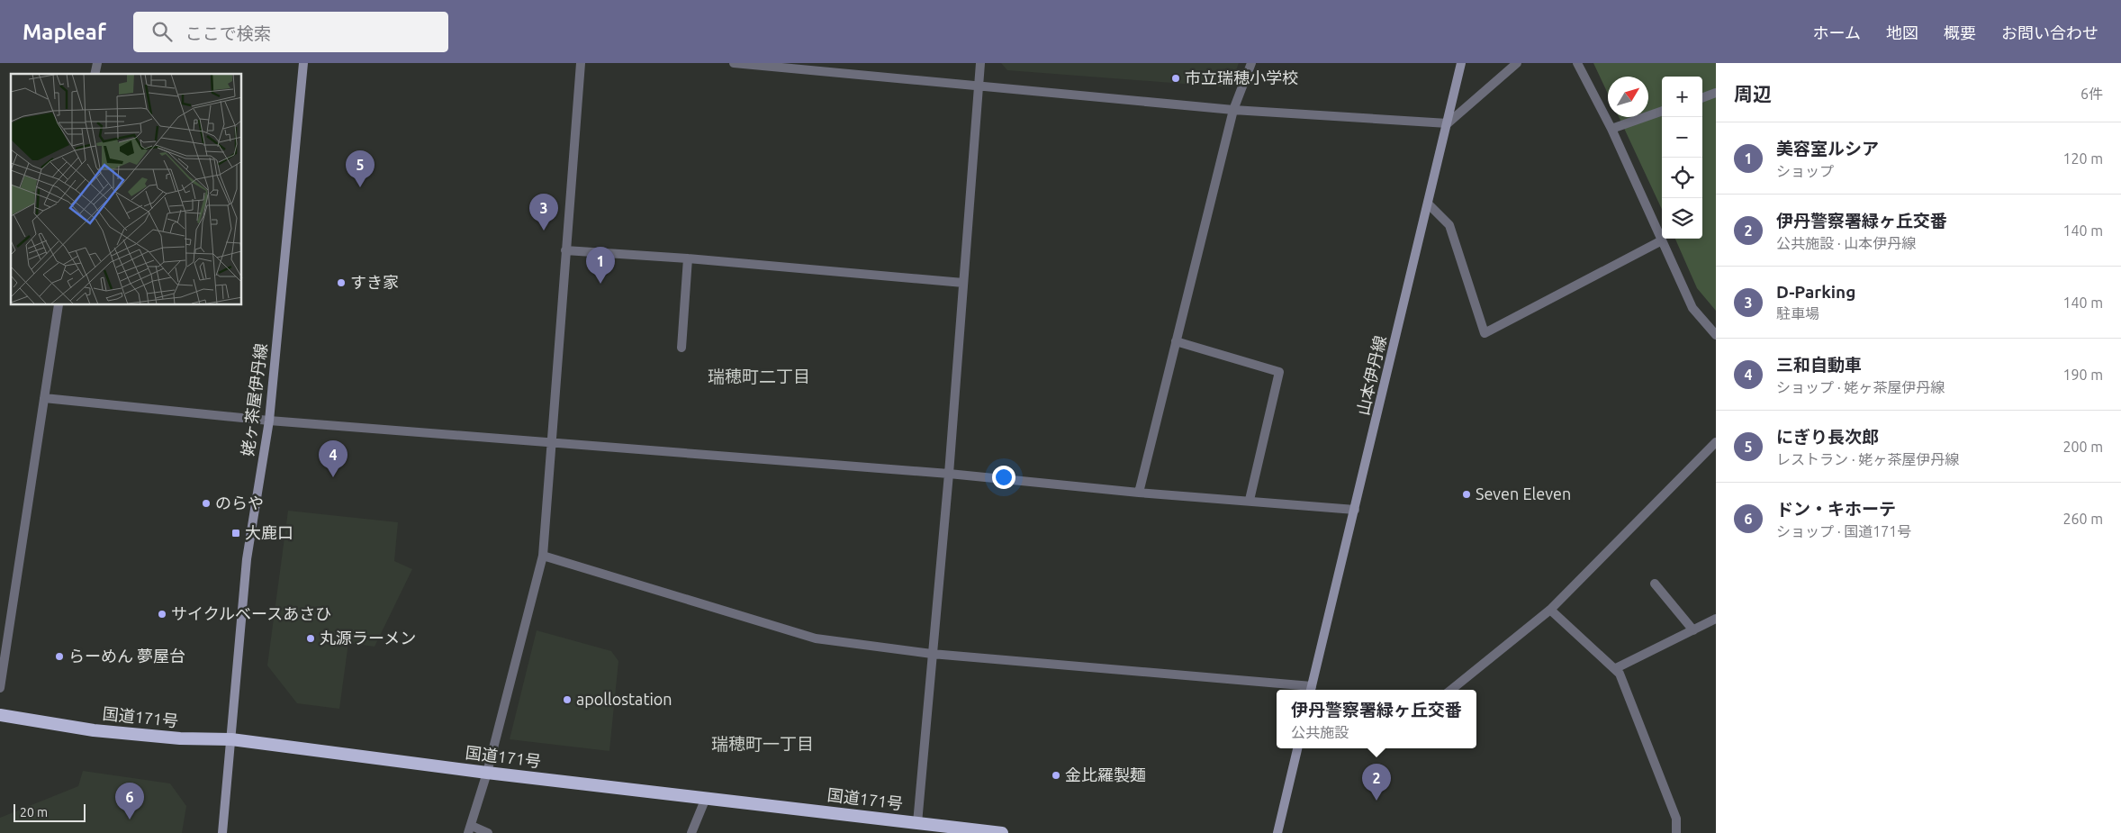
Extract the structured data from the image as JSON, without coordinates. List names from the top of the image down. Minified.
{"streets":{"highway":["国道171号"],"main road":["山本伊丹線","姥ヶ茶屋伊丹線"]},"crossings":[["姥ヶ茶屋伊丹線","国道171号"]],"districts":["瑞穂町二丁目","瑞穂町一丁目"],"places":{"other":["市立瑞穂小学校","すき家","Seven Eleven","のらや","サイクルベースあさひ","丸源ラーメン","らーめん 夢屋台","apollostation","金比羅製麺"],"transit":["大鹿口"]},"scale_bar":"20 m","north":"top right","page":{"header":"Mapleaf","search":"ここで検索","nav":["ホーム","地図","概要","お問い合わせ"],"heading":["周辺","6件"],"map_buttons":["+","−"],"list":[{"mark":"1","name":"美容室ルシア","note":"ショップ","value":"120 m"},{"mark":"2","name":"伊丹警察署緑ヶ丘交番","note":"公共施設 · 山本伊丹線","value":"140 m"},{"mark":"3","name":"D-Parking","note":"駐車場","value":"140 m"},{"mark":"4","name":"三和自動車","note":"ショップ · 姥ヶ茶屋伊丹線","value":"190 m"},{"mark":"5","name":"にぎり長次郎","note":"レストラン · 姥ヶ茶屋伊丹線","value":"200 m"},{"mark":"6","name":"ドン・キホーテ","note":"ショップ · 国道171号","value":"260 m"}],"pins":["5","3","1","4","2","6"],"popup":["伊丹警察署緑ヶ丘交番","公共施設"],"scale":"20 m"}}
